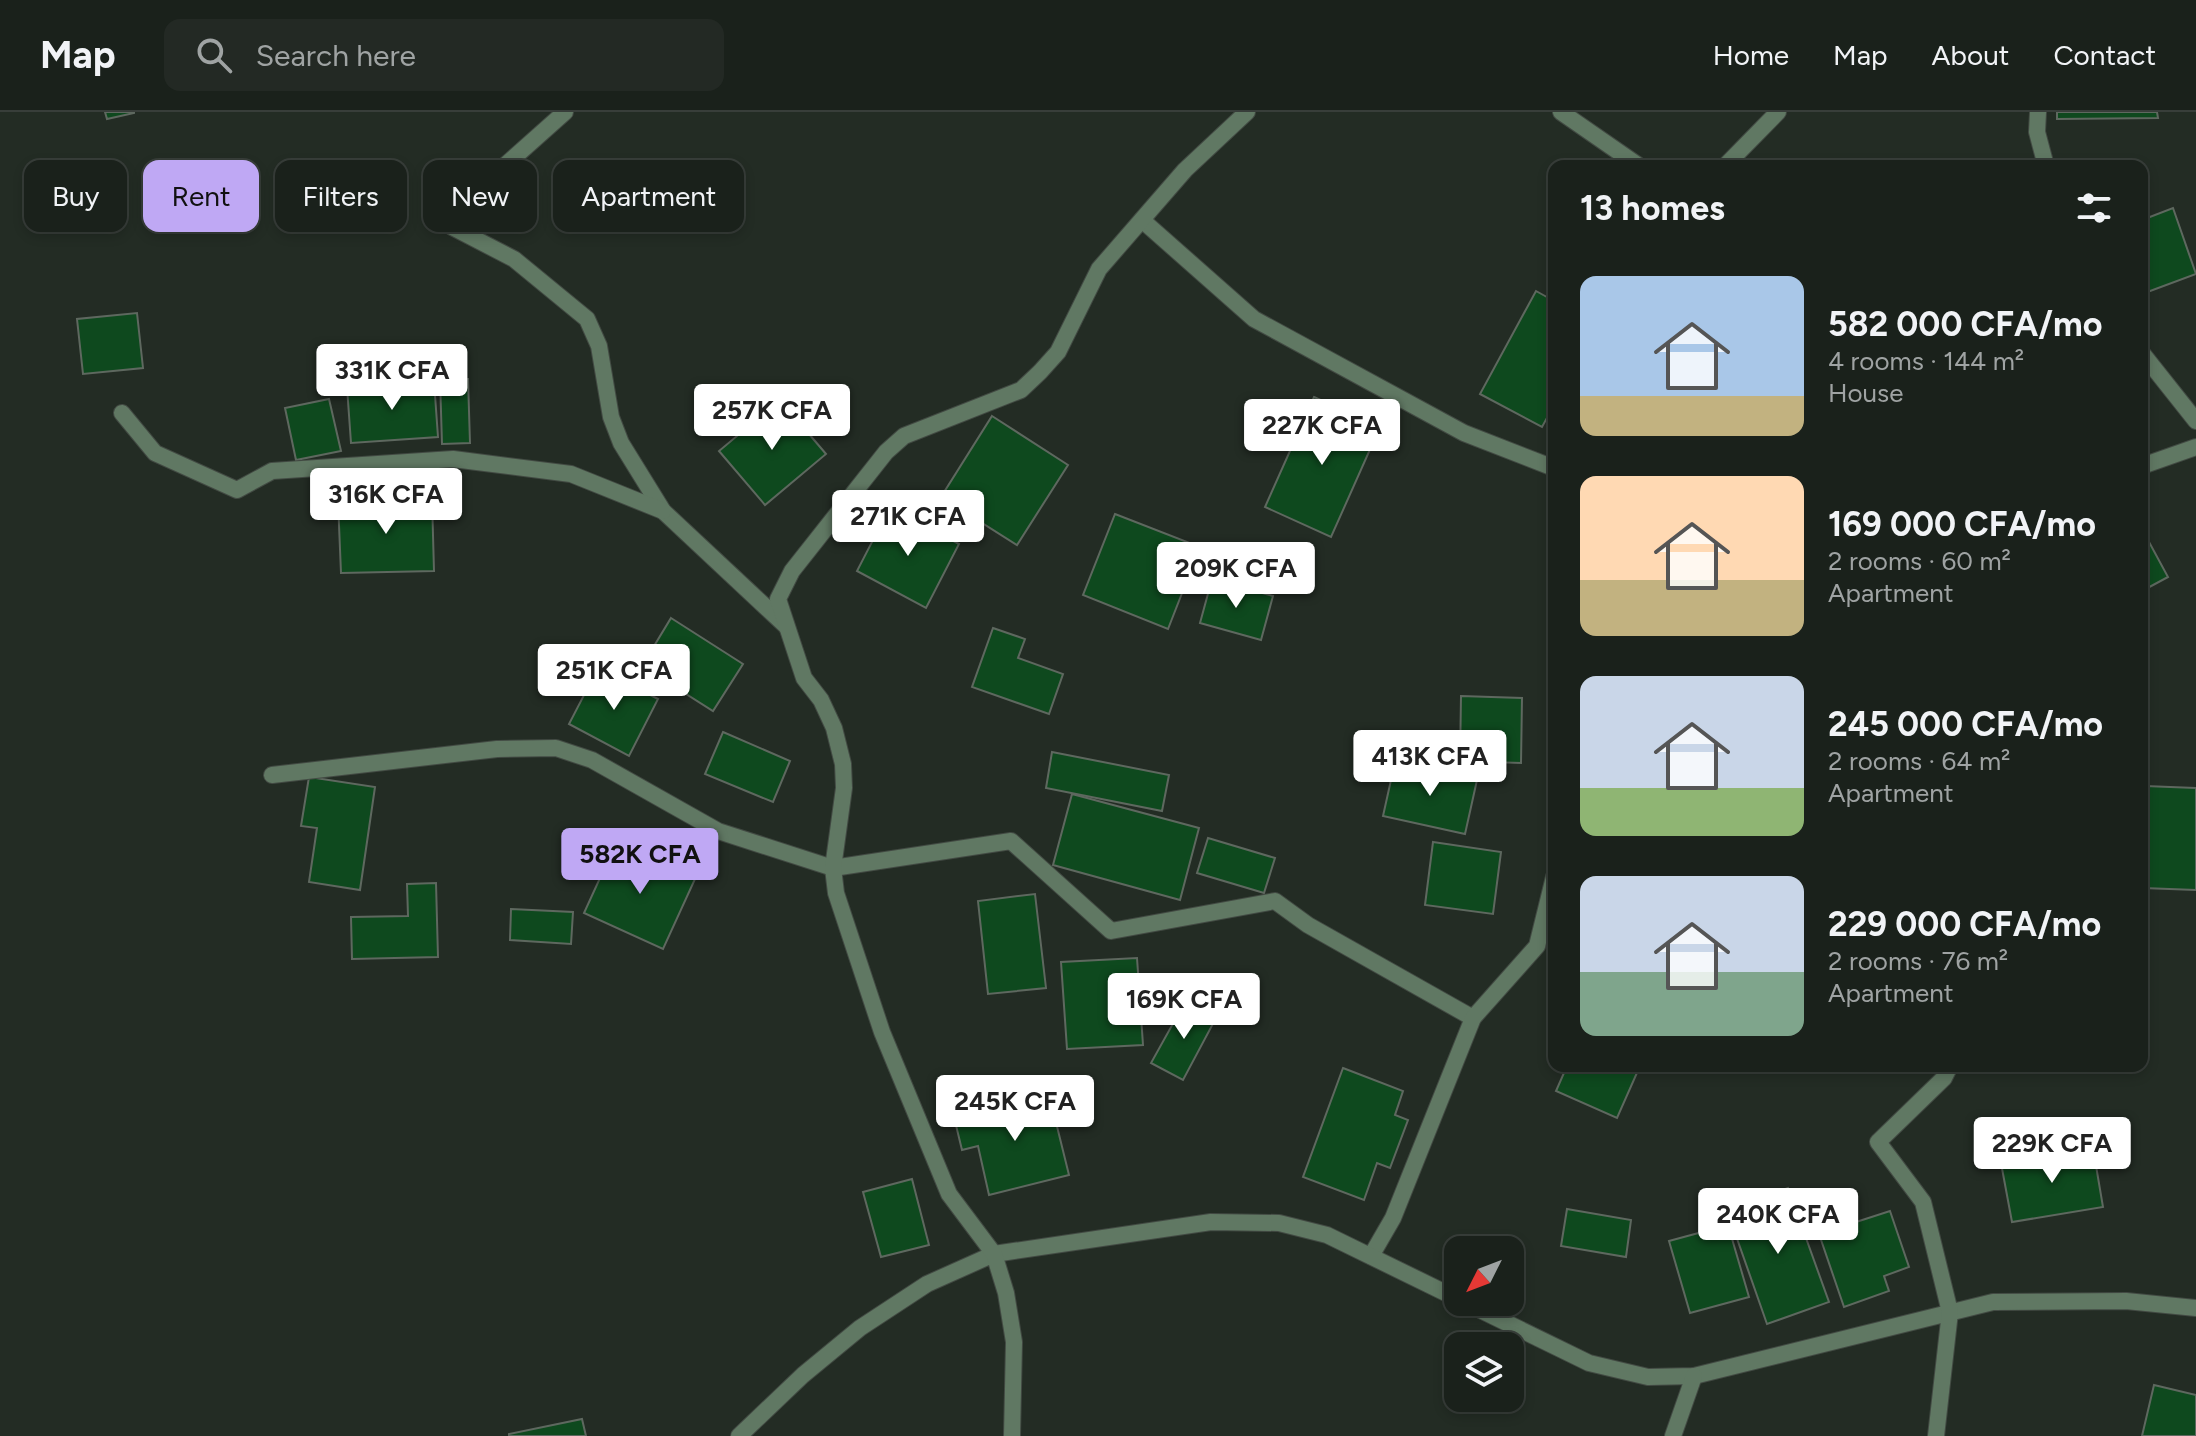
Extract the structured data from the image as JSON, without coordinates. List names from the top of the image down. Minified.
{"north":"bottom left","page":{"header":"Map","search":"Search here","nav":["Home","Map","About","Contact"],"chip":["Buy","Rent","Filters","New","Apartment"],"heading":"13 homes","list":[{"name":"582 000 CFA/mo","note":"4 rooms · 144 m² · House"},{"name":"169 000 CFA/mo","note":"2 rooms · 60 m² · Apartment"},{"name":"245 000 CFA/mo","note":"2 rooms · 64 m² · Apartment"},{"name":"229 000 CFA/mo","note":"2 rooms · 76 m² · Apartment"}],"price":["331K CFA","257K CFA","227K CFA","316K CFA","271K CFA","209K CFA","251K CFA","413K CFA","582K CFA","169K CFA","245K CFA","229K CFA","240K CFA"]}}
